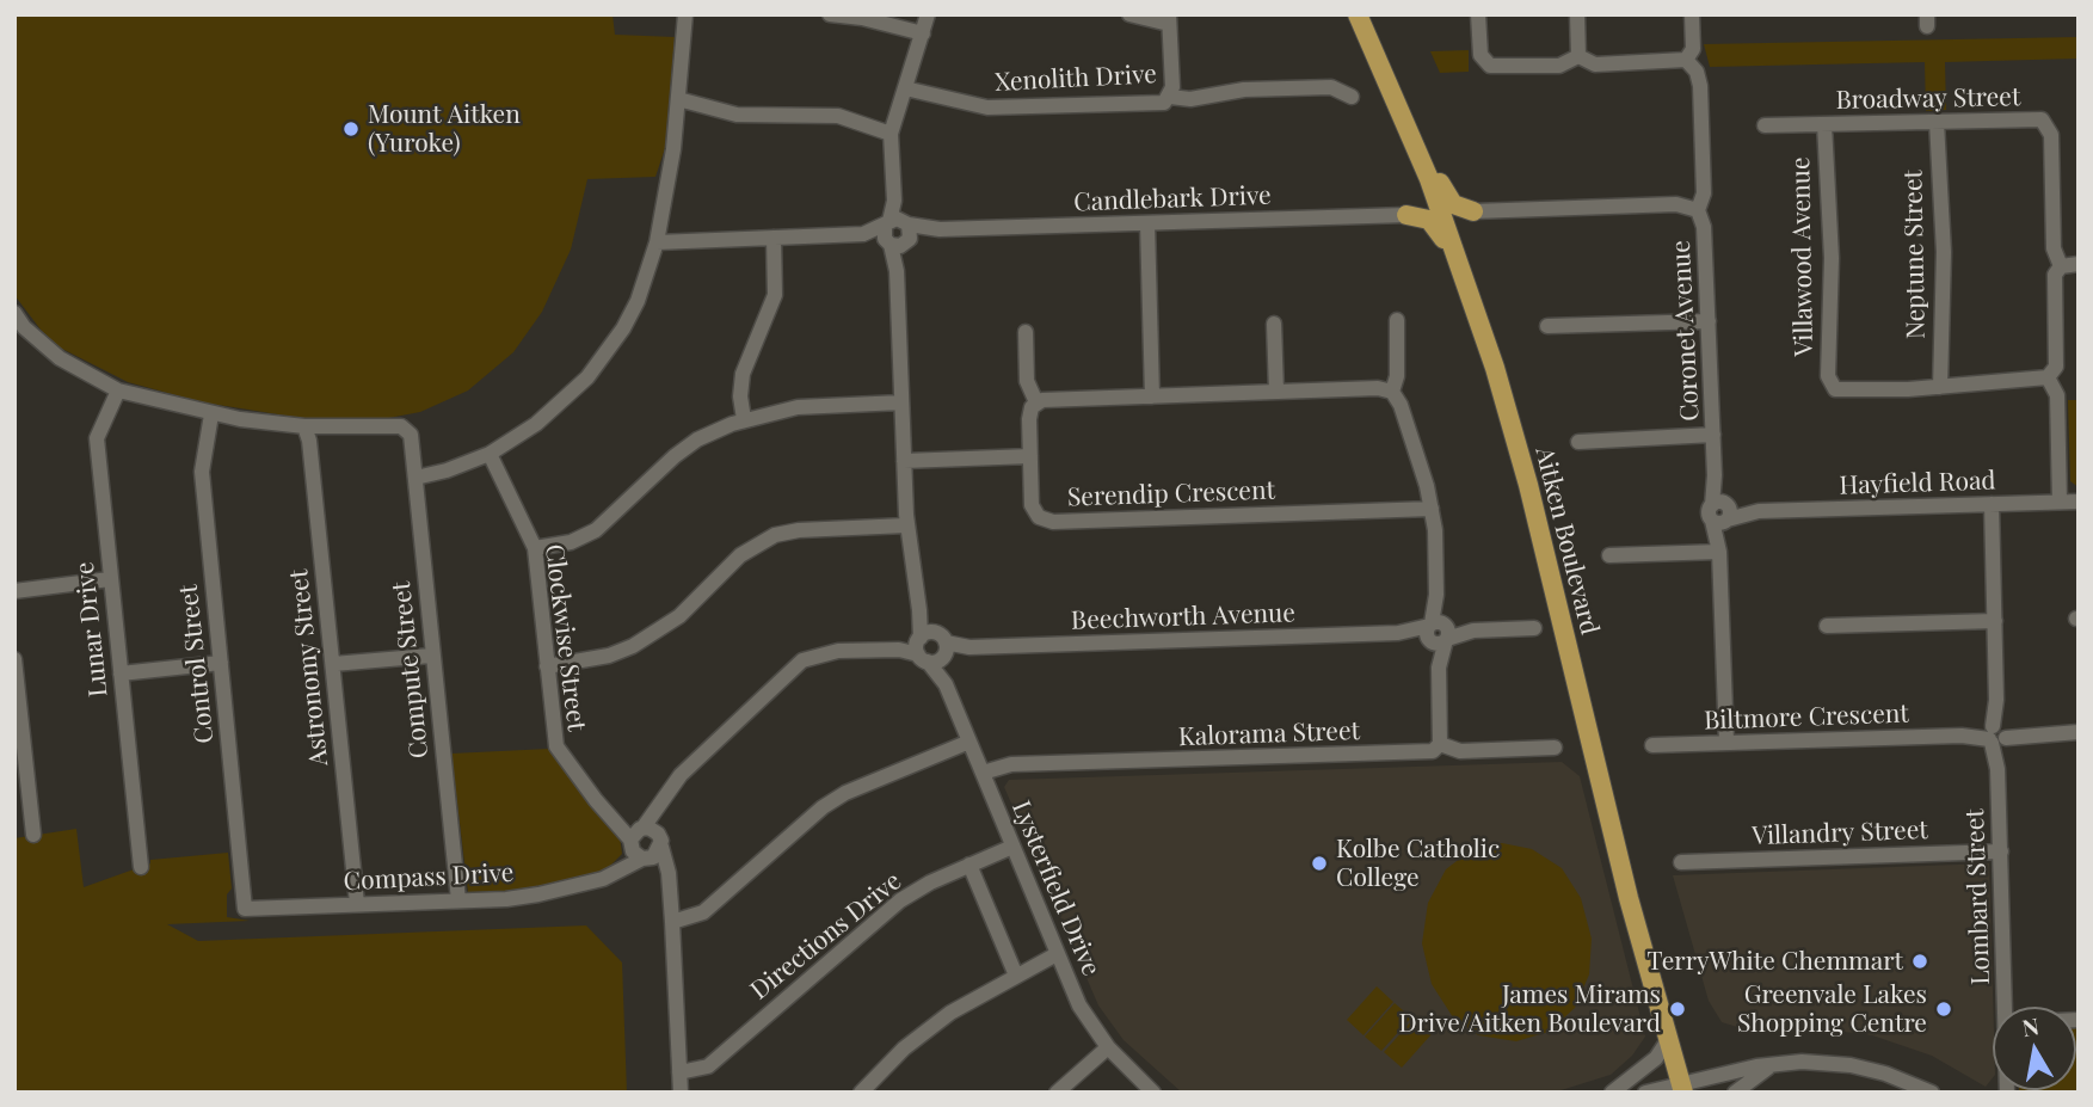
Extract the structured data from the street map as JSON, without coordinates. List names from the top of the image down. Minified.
{"streets":{"main road":["Aitken Boulevard"],"street":["Xenolith Drive","Broadway Street","Candlebark Drive","Neptune Street","Villawood Avenue","Coronet Avenue","Hayfield Road","Serendip Crescent","Beechworth Avenue","Lunar Drive","Clockwise Street","Control Street","Astronomy Street","Compute Street","Biltmore Crescent","Kalorama Street","Villandry Street","Compass Drive","Lysterfield Drive","Lombard Street","Directions Drive"]},"crossings":[["Broadway Street","Neptune Street"],["Broadway Street","Villawood Avenue"],["Candlebark Drive","Lysterfield Drive"],["Neptune Street","Villawood Avenue"],["Coronet Avenue","Hayfield Road"],["Coronet Avenue","Biltmore Crescent"],["Hayfield Road","Lombard Street"],["Beechworth Avenue","Clockwise Street"],["Beechworth Avenue","Lysterfield Drive"],["Clockwise Street","Compass Drive"],["Control Street","Compass Drive"],["Astronomy Street","Compute Street"],["Astronomy Street","Compass Drive"],["Compute Street","Compass Drive"],["Biltmore Crescent","Lombard Street"],["Kalorama Street","Lysterfield Drive"],["Villandry Street","Lombard Street"],["Lysterfield Drive","Directions Drive"]],"places":["Mount Aitken (Yuroke)","Kolbe Catholic College","TerryWhite Chemmart","James Mirams Drive/Aitken Boulevard","Greenvale Lakes Shopping Centre"],"north":"top"}
